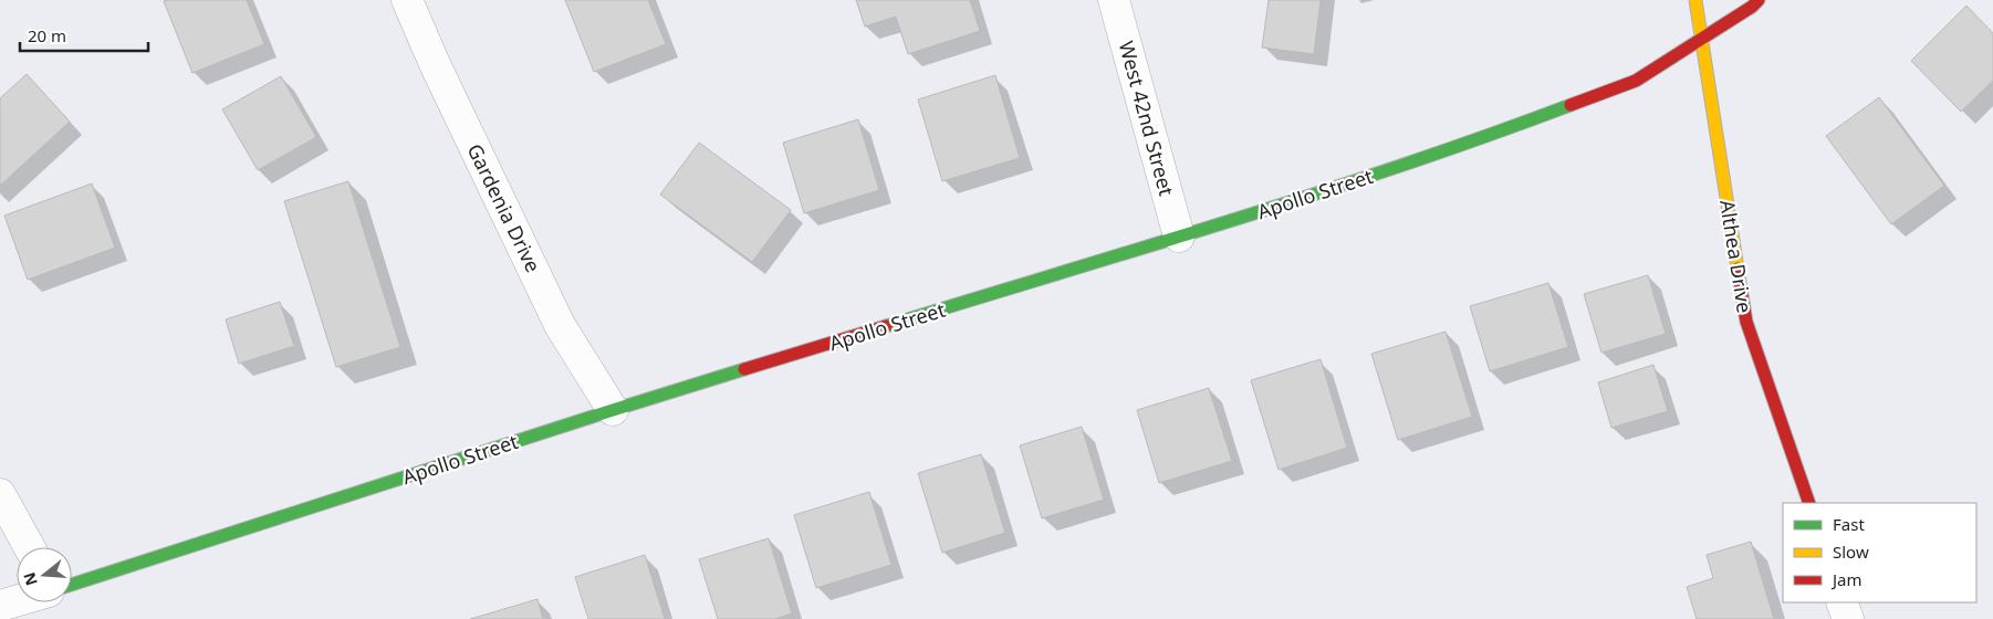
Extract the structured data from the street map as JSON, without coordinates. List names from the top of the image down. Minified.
{"streets":{"street":["West 42nd Street","Apollo Street","Gardenia Drive","Althea Drive"]},"crossings":[["West 42nd Street","Apollo Street"],["Apollo Street","Gardenia Drive"],["Apollo Street","Althea Drive"]],"legend":["Fast","Slow","Jam"],"scale_bar":"20 m","north":"left"}
